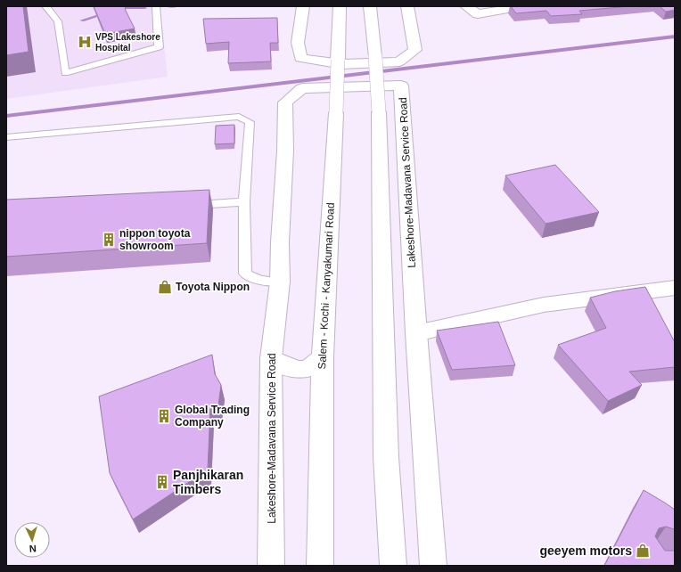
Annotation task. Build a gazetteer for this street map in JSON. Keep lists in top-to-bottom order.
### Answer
{
  "streets": {
    "main road": ["Lakeshore-Madavana Service Road", "Salem - Kochi - Kanyakumari Road"]
  },
  "places": {
    "hospital": ["VPS Lakeshore Hospital"],
    "building": ["nippon toyota showroom", "Global Trading Company", "Panjhikaran Timbers"],
    "shop": ["Toyota Nippon", "geeyem motors"]
  },
  "north": "bottom"
}
